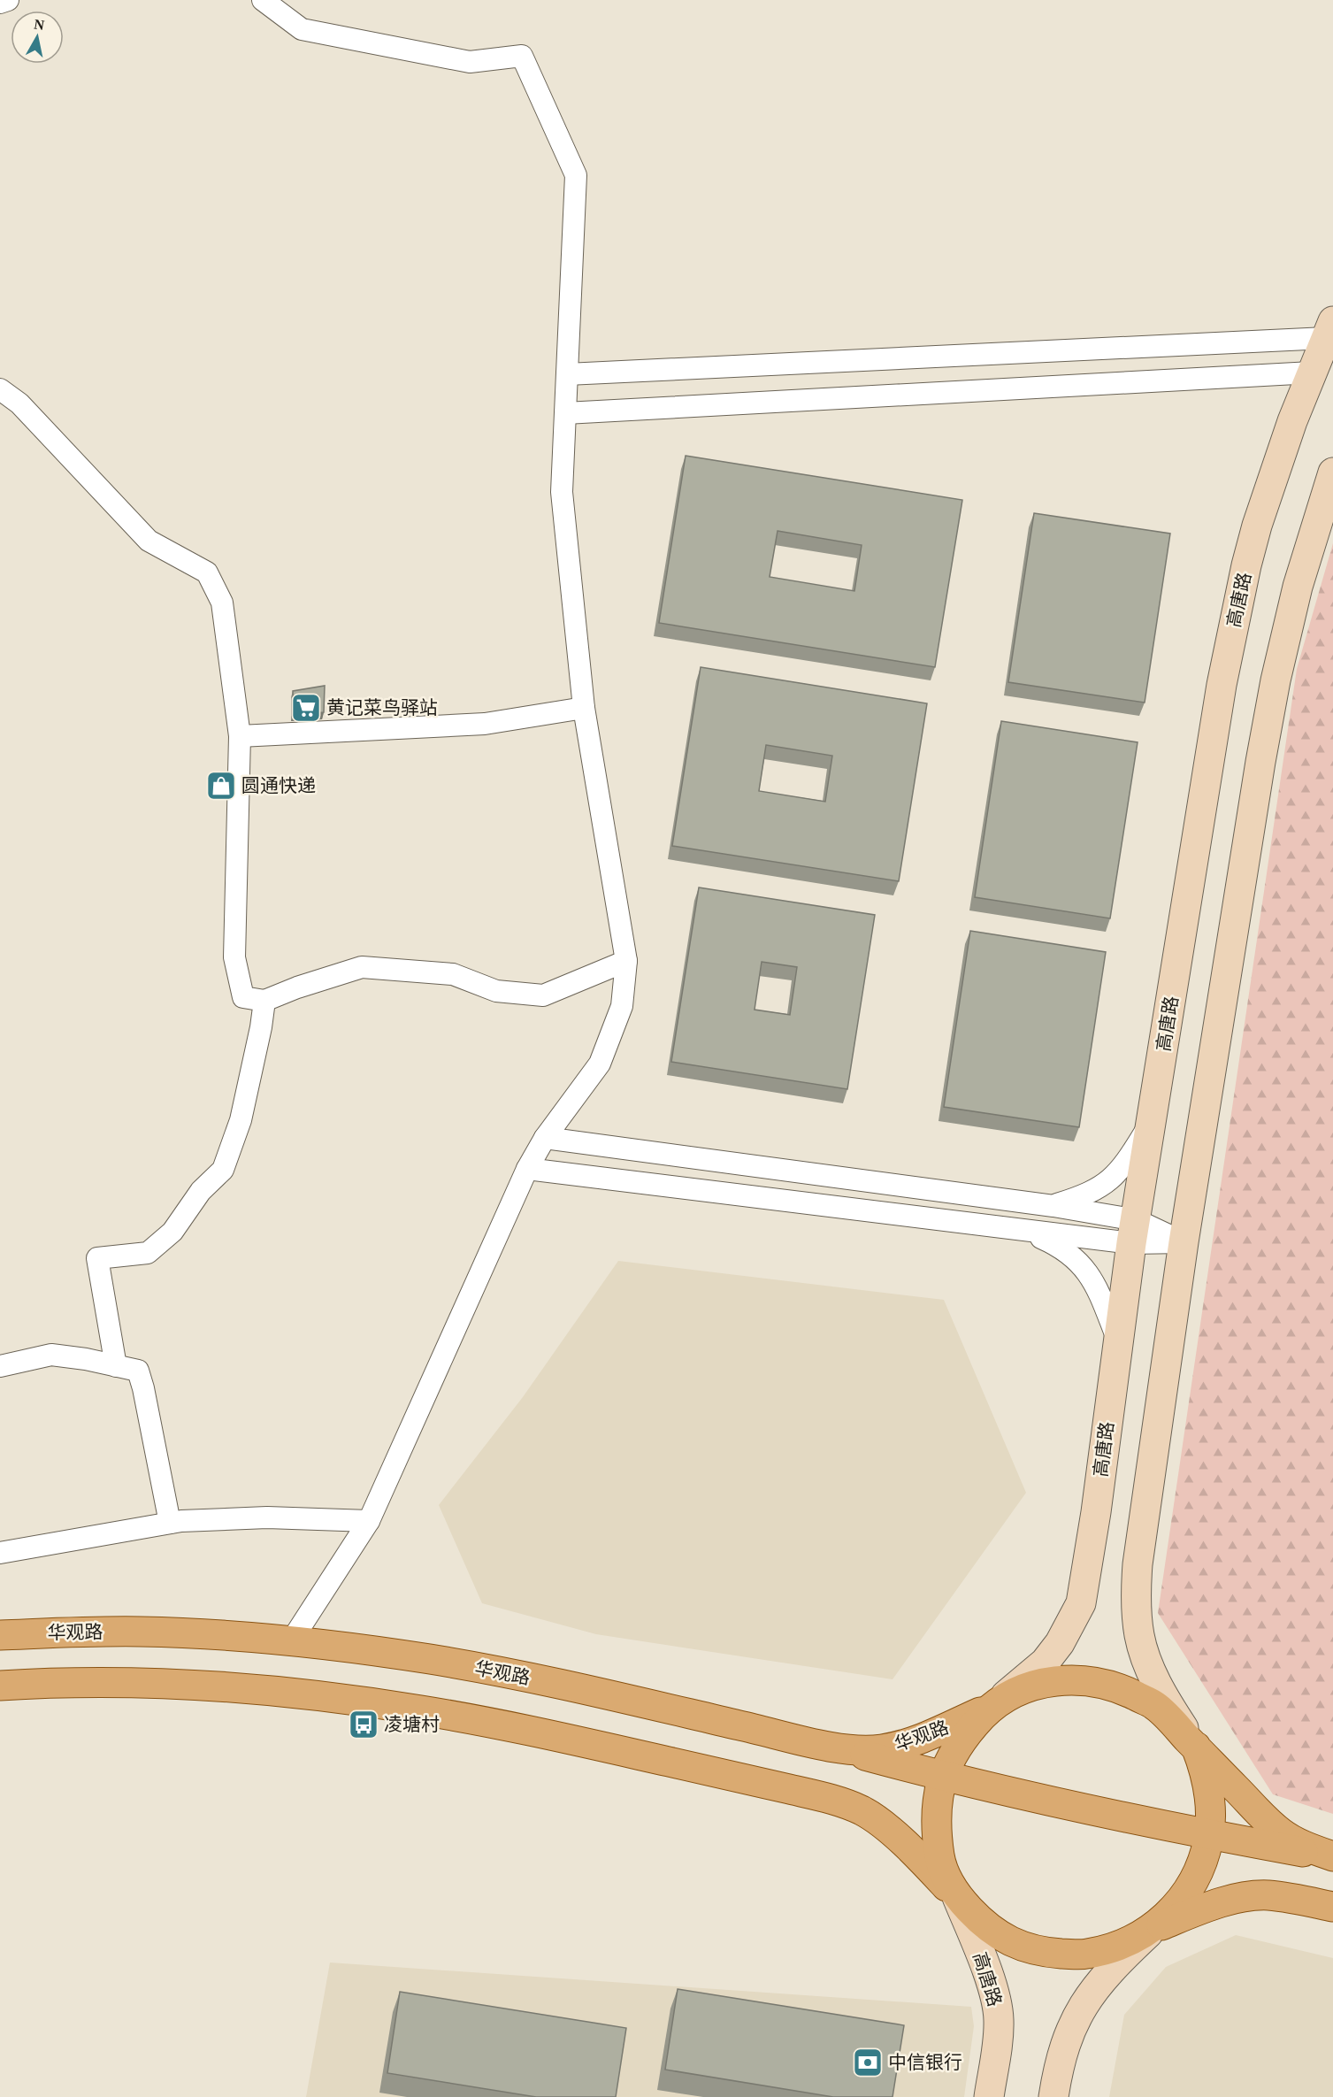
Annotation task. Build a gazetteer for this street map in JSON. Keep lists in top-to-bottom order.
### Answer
{
  "streets": {
    "main road": ["华观路"],
    "street": ["高唐路"]
  },
  "crossings": [
    ["高唐路", "华观路"]
  ],
  "places": {
    "supermarket": ["黄记菜鸟驿站"],
    "shop": ["圆通快递"],
    "bus stop": ["凌塘村"],
    "bank": ["中信银行"]
  },
  "north": "top"
}
